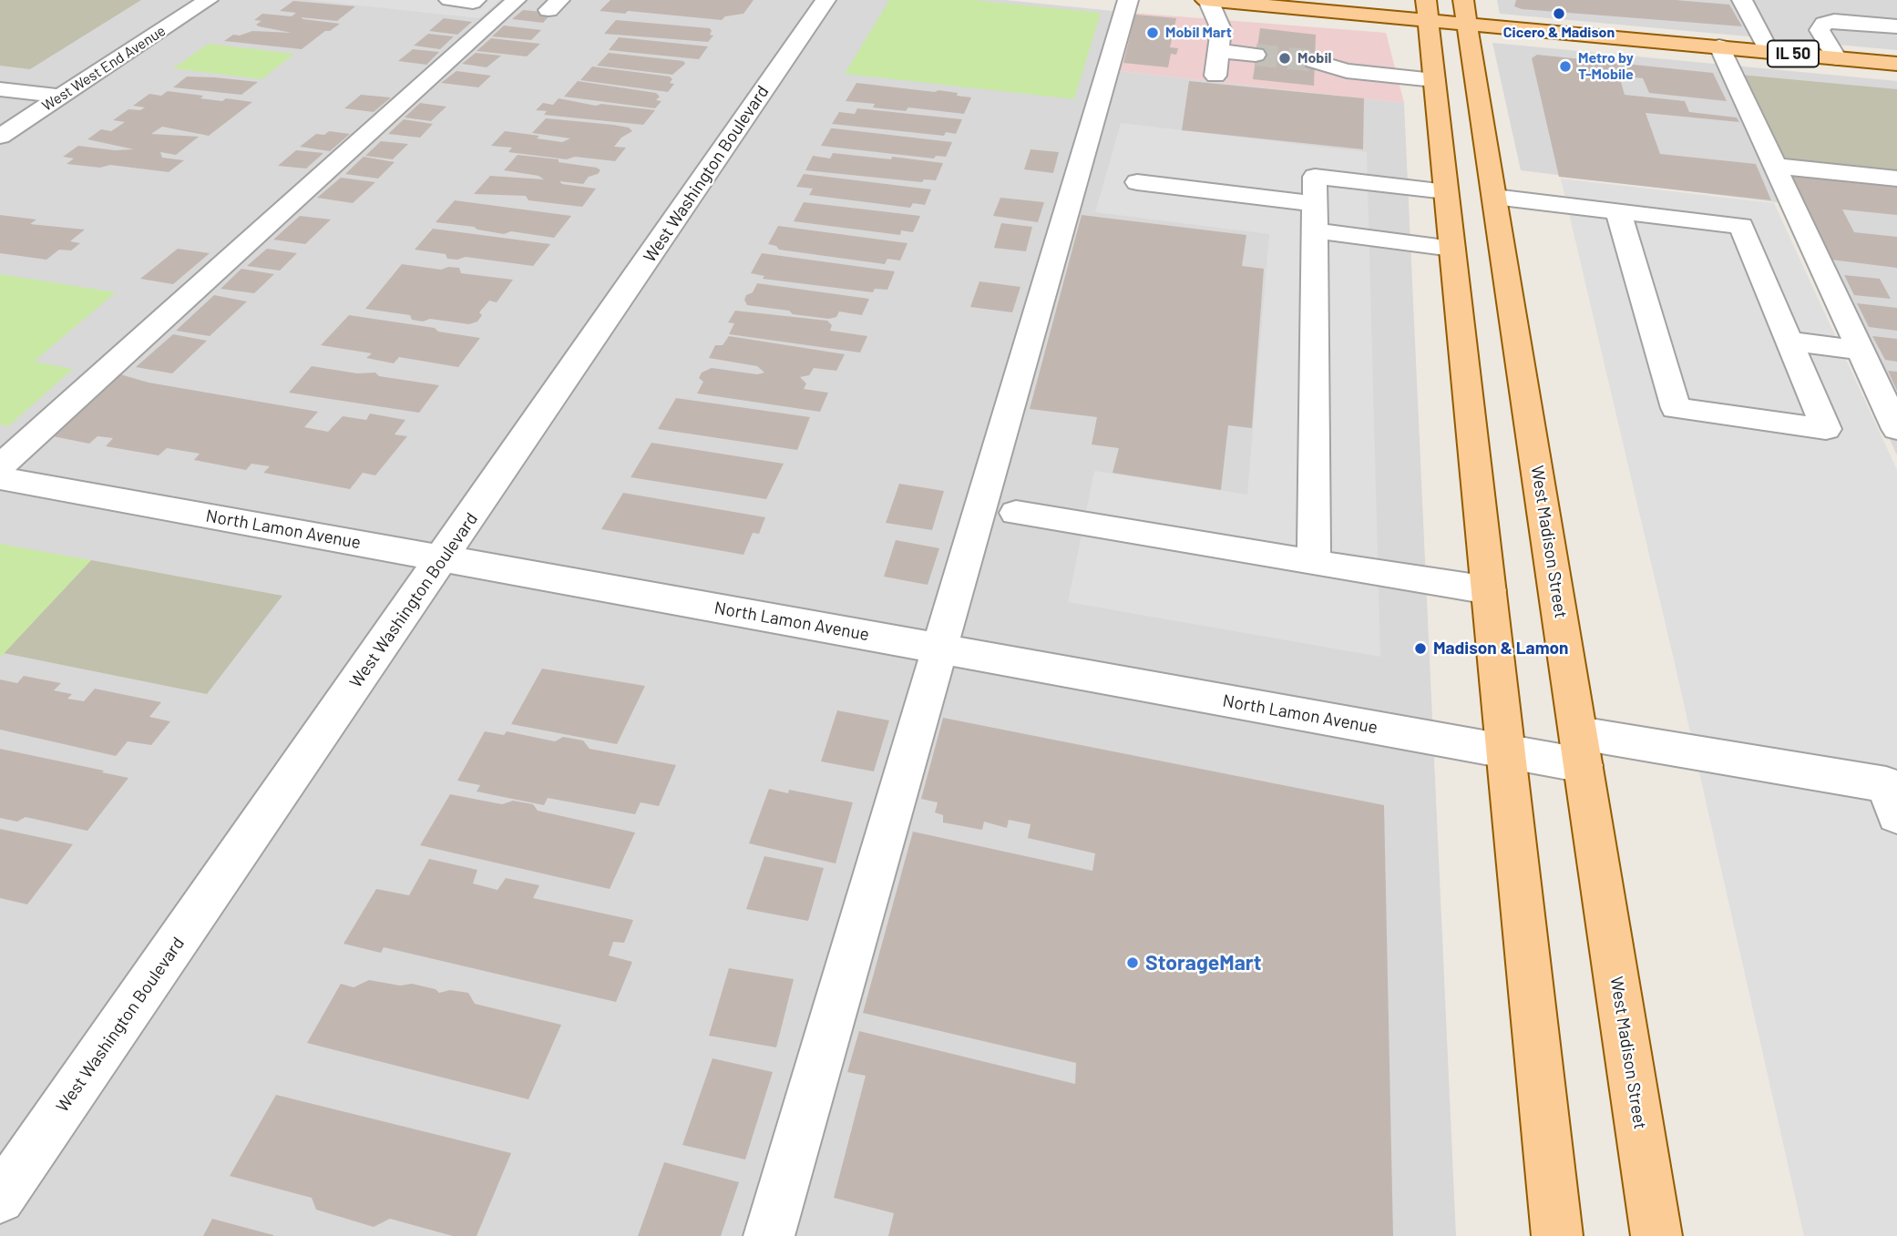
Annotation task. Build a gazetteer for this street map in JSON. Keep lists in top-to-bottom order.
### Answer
{
  "streets": {
    "main road": ["IL 50", "West Madison Street"],
    "street": ["West West End Avenue", "West Washington Boulevard", "North Lamon Avenue"]
  },
  "crossings": [
    ["IL 50", "West Madison Street"],
    ["West Washington Boulevard", "North Lamon Avenue"],
    ["North Lamon Avenue", "West Madison Street"]
  ],
  "places": [
    "Cicero & Madison",
    "Mobil Mart",
    "Mobil",
    "Metro by T-Mobile",
    "Madison & Lamon",
    "StorageMart"
  ]
}
